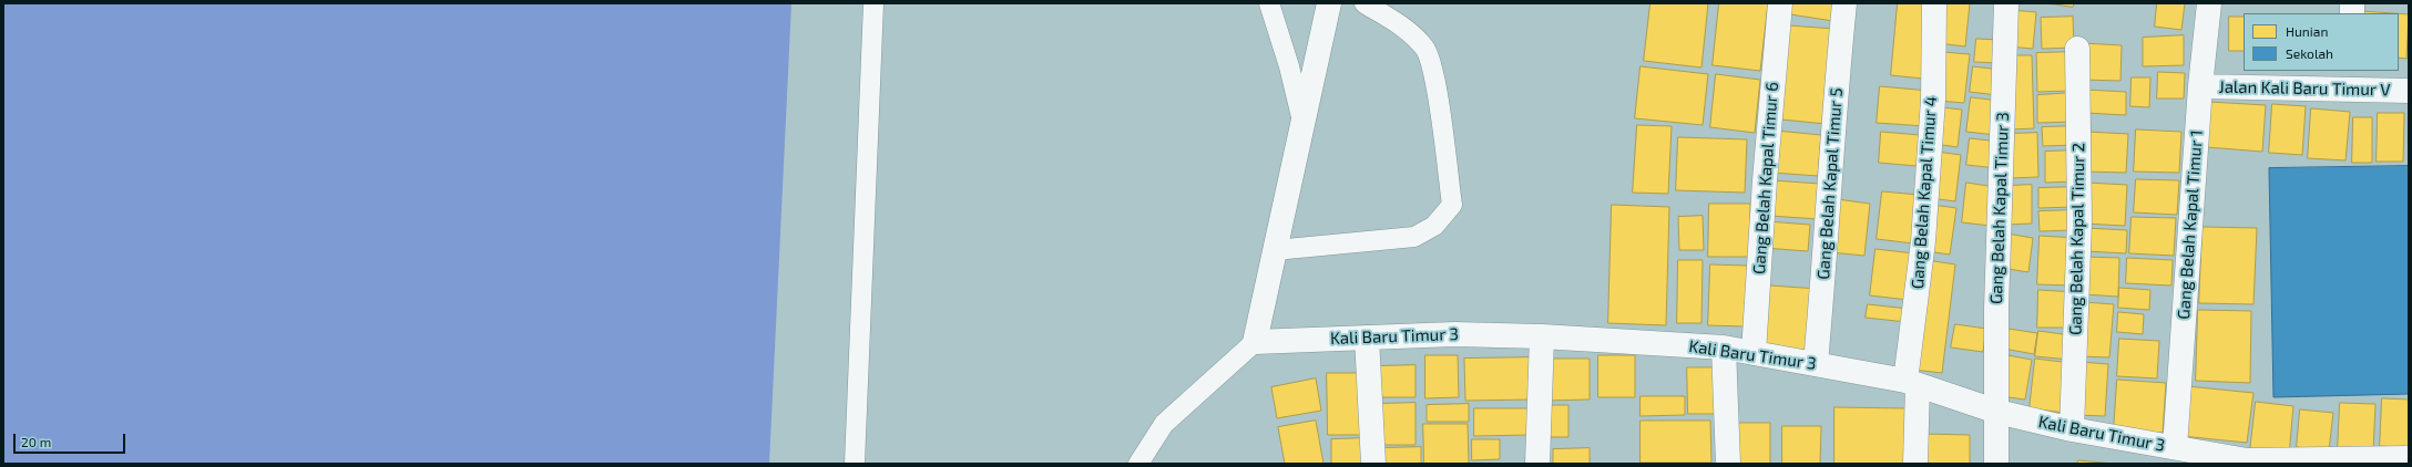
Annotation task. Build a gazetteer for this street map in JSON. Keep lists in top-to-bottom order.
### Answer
{
  "streets": {
    "street": [
      "Jalan Kali Baru Timur V",
      "Gang Belah Kapal Timur 6",
      "Gang Belah Kapal Timur 5",
      "Gang Belah Kapal Timur 4",
      "Gang Belah Kapal Timur 3",
      "Gang Belah Kapal Timur 1",
      "Gang Belah Kapal Timur 2",
      "Kali Baru Timur 3"
    ]
  },
  "crossings": [
    ["Jalan Kali Baru Timur V", "Gang Belah Kapal Timur 1"],
    ["Gang Belah Kapal Timur 6", "Kali Baru Timur 3"],
    ["Gang Belah Kapal Timur 5", "Kali Baru Timur 3"],
    ["Gang Belah Kapal Timur 4", "Kali Baru Timur 3"],
    ["Gang Belah Kapal Timur 3", "Kali Baru Timur 3"],
    ["Gang Belah Kapal Timur 1", "Kali Baru Timur 3"],
    ["Gang Belah Kapal Timur 2", "Kali Baru Timur 3"]
  ],
  "legend": ["Hunian", "Sekolah"],
  "scale_bar": "20 m"
}
